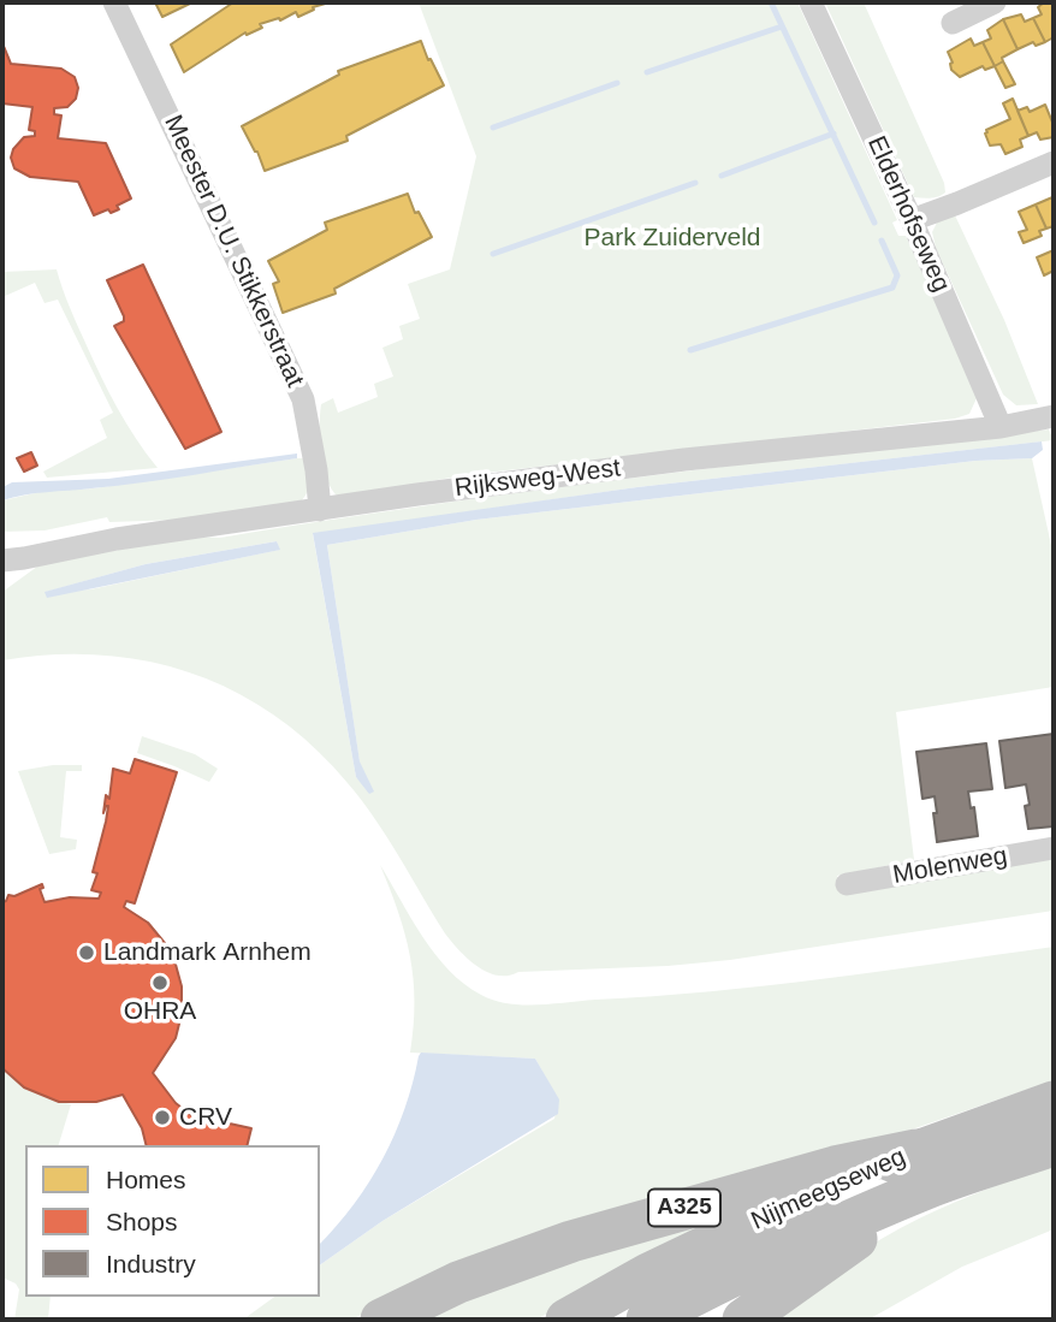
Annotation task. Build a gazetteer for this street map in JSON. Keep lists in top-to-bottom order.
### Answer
{
  "streets": {
    "highway": ["Nijmeegseweg", "A325"],
    "street": [
      "Elderhofseweg",
      "Meester D.U. Stikkerstraat",
      "Rijksweg-West",
      "Molenweg"
    ]
  },
  "crossings": [
    ["Elderhofseweg", "Rijksweg-West"],
    ["Meester D.U. Stikkerstraat", "Rijksweg-West"],
    ["Nijmeegseweg", "A325"]
  ],
  "parks": ["Park Zuiderveld"],
  "places": ["Landmark Arnhem", "OHRA", "CRV"],
  "legend": ["Homes", "Shops", "Industry"]
}
